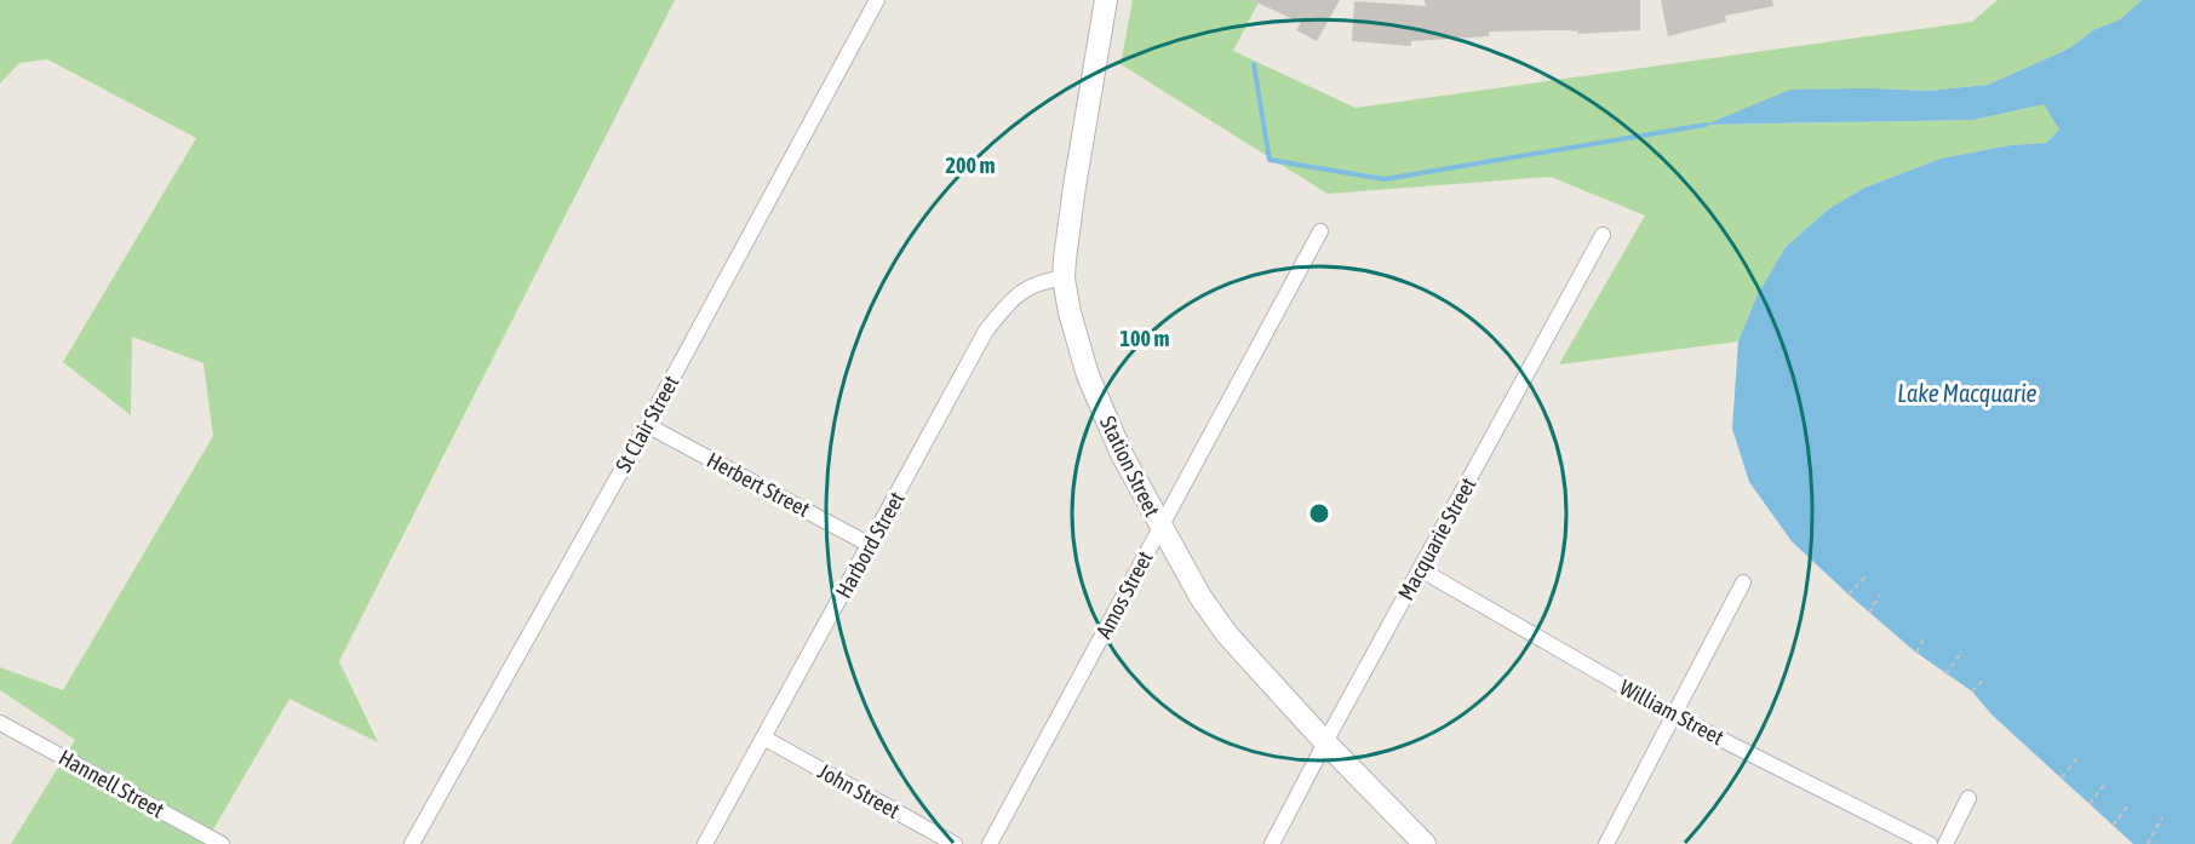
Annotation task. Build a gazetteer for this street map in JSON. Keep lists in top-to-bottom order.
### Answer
{
  "streets": {
    "street": [
      "St Clair Street",
      "Station Street",
      "Herbert Street",
      "Macquarie Street",
      "Harbord Street",
      "Amos Street",
      "William Street",
      "Hannell Street",
      "John Street"
    ]
  },
  "crossings": [
    ["St Clair Street", "Herbert Street"],
    ["Station Street", "Macquarie Street"],
    ["Station Street", "Harbord Street"],
    ["Station Street", "Amos Street"],
    ["Herbert Street", "Harbord Street"],
    ["Macquarie Street", "William Street"],
    ["Harbord Street", "John Street"]
  ],
  "water": ["Lake Macquarie"],
  "rings": ["200 m", "100 m"]
}
